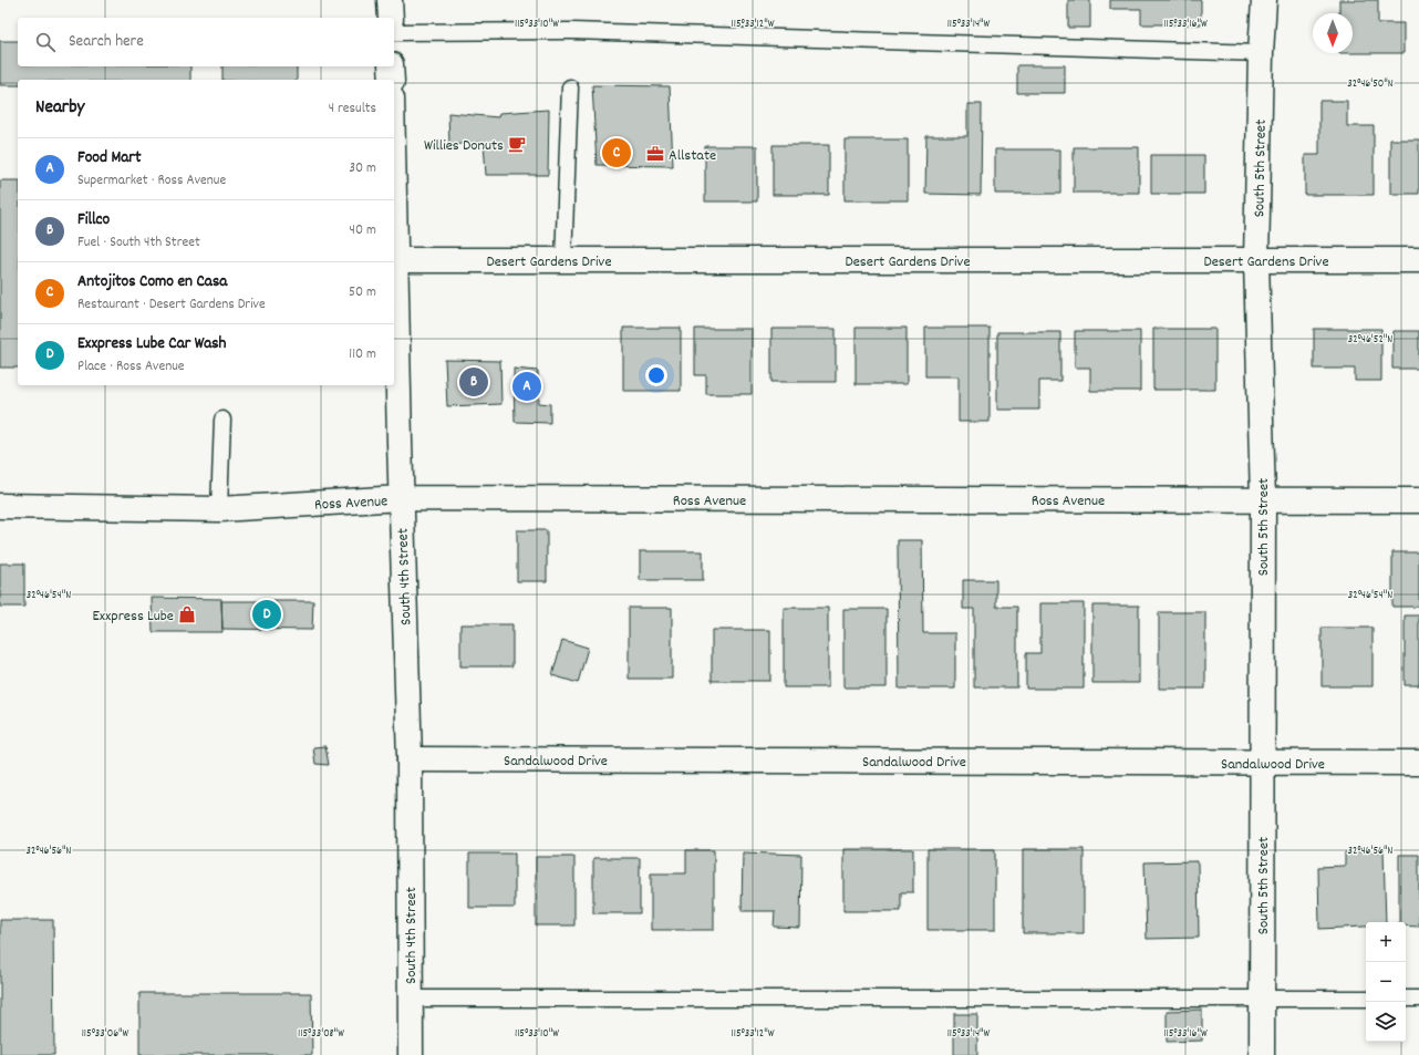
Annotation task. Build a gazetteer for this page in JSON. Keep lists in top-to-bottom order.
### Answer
{
  "streets": {
    "street": [
      "South 5th Street",
      "Desert Gardens Drive",
      "Ross Avenue",
      "South 4th Street",
      "Sandalwood Drive"
    ]
  },
  "crossings": [
    ["South 5th Street", "Desert Gardens Drive"],
    ["South 5th Street", "Ross Avenue"],
    ["South 5th Street", "Sandalwood Drive"],
    ["Desert Gardens Drive", "South 4th Street"],
    ["Ross Avenue", "South 4th Street"],
    ["South 4th Street", "Sandalwood Drive"]
  ],
  "places": {
    "cafe": ["Willies Donuts"],
    "office": ["Allstate"],
    "shop": ["Exxpress Lube"]
  },
  "north": "bottom",
  "page": {
    "search": "Search here",
    "heading": ["Nearby", "4 results"],
    "pins": [
      "C",
      "B",
      "A",
      "D"
    ],
    "list": [
      {
        "mark": "A",
        "name": "Food Mart",
        "note": "Supermarket · Ross Avenue",
        "value": "30 m"
      },
      {
        "mark": "B",
        "name": "Fillco",
        "note": "Fuel · South 4th Street",
        "value": "40 m"
      },
      {
        "mark": "C",
        "name": "Antojitos Como en Casa",
        "note": "Restaurant · Desert Gardens Drive",
        "value": "50 m"
      },
      {
        "mark": "D",
        "name": "Exxpress Lube Car Wash",
        "note": "Place · Ross Avenue",
        "value": "110 m"
      }
    ],
    "map_buttons": ["+", "−"]
  },
  "coordinates": [
    "115°33'10\"W",
    "115°33'12\"W",
    "115°33'14\"W",
    "115°33'16\"W",
    "32°46'50\"N",
    "32°46'52\"N",
    "32°46'54\"N",
    "32°46'56\"N",
    "115°33'06\"W",
    "115°33'08\"W"
  ]
}
